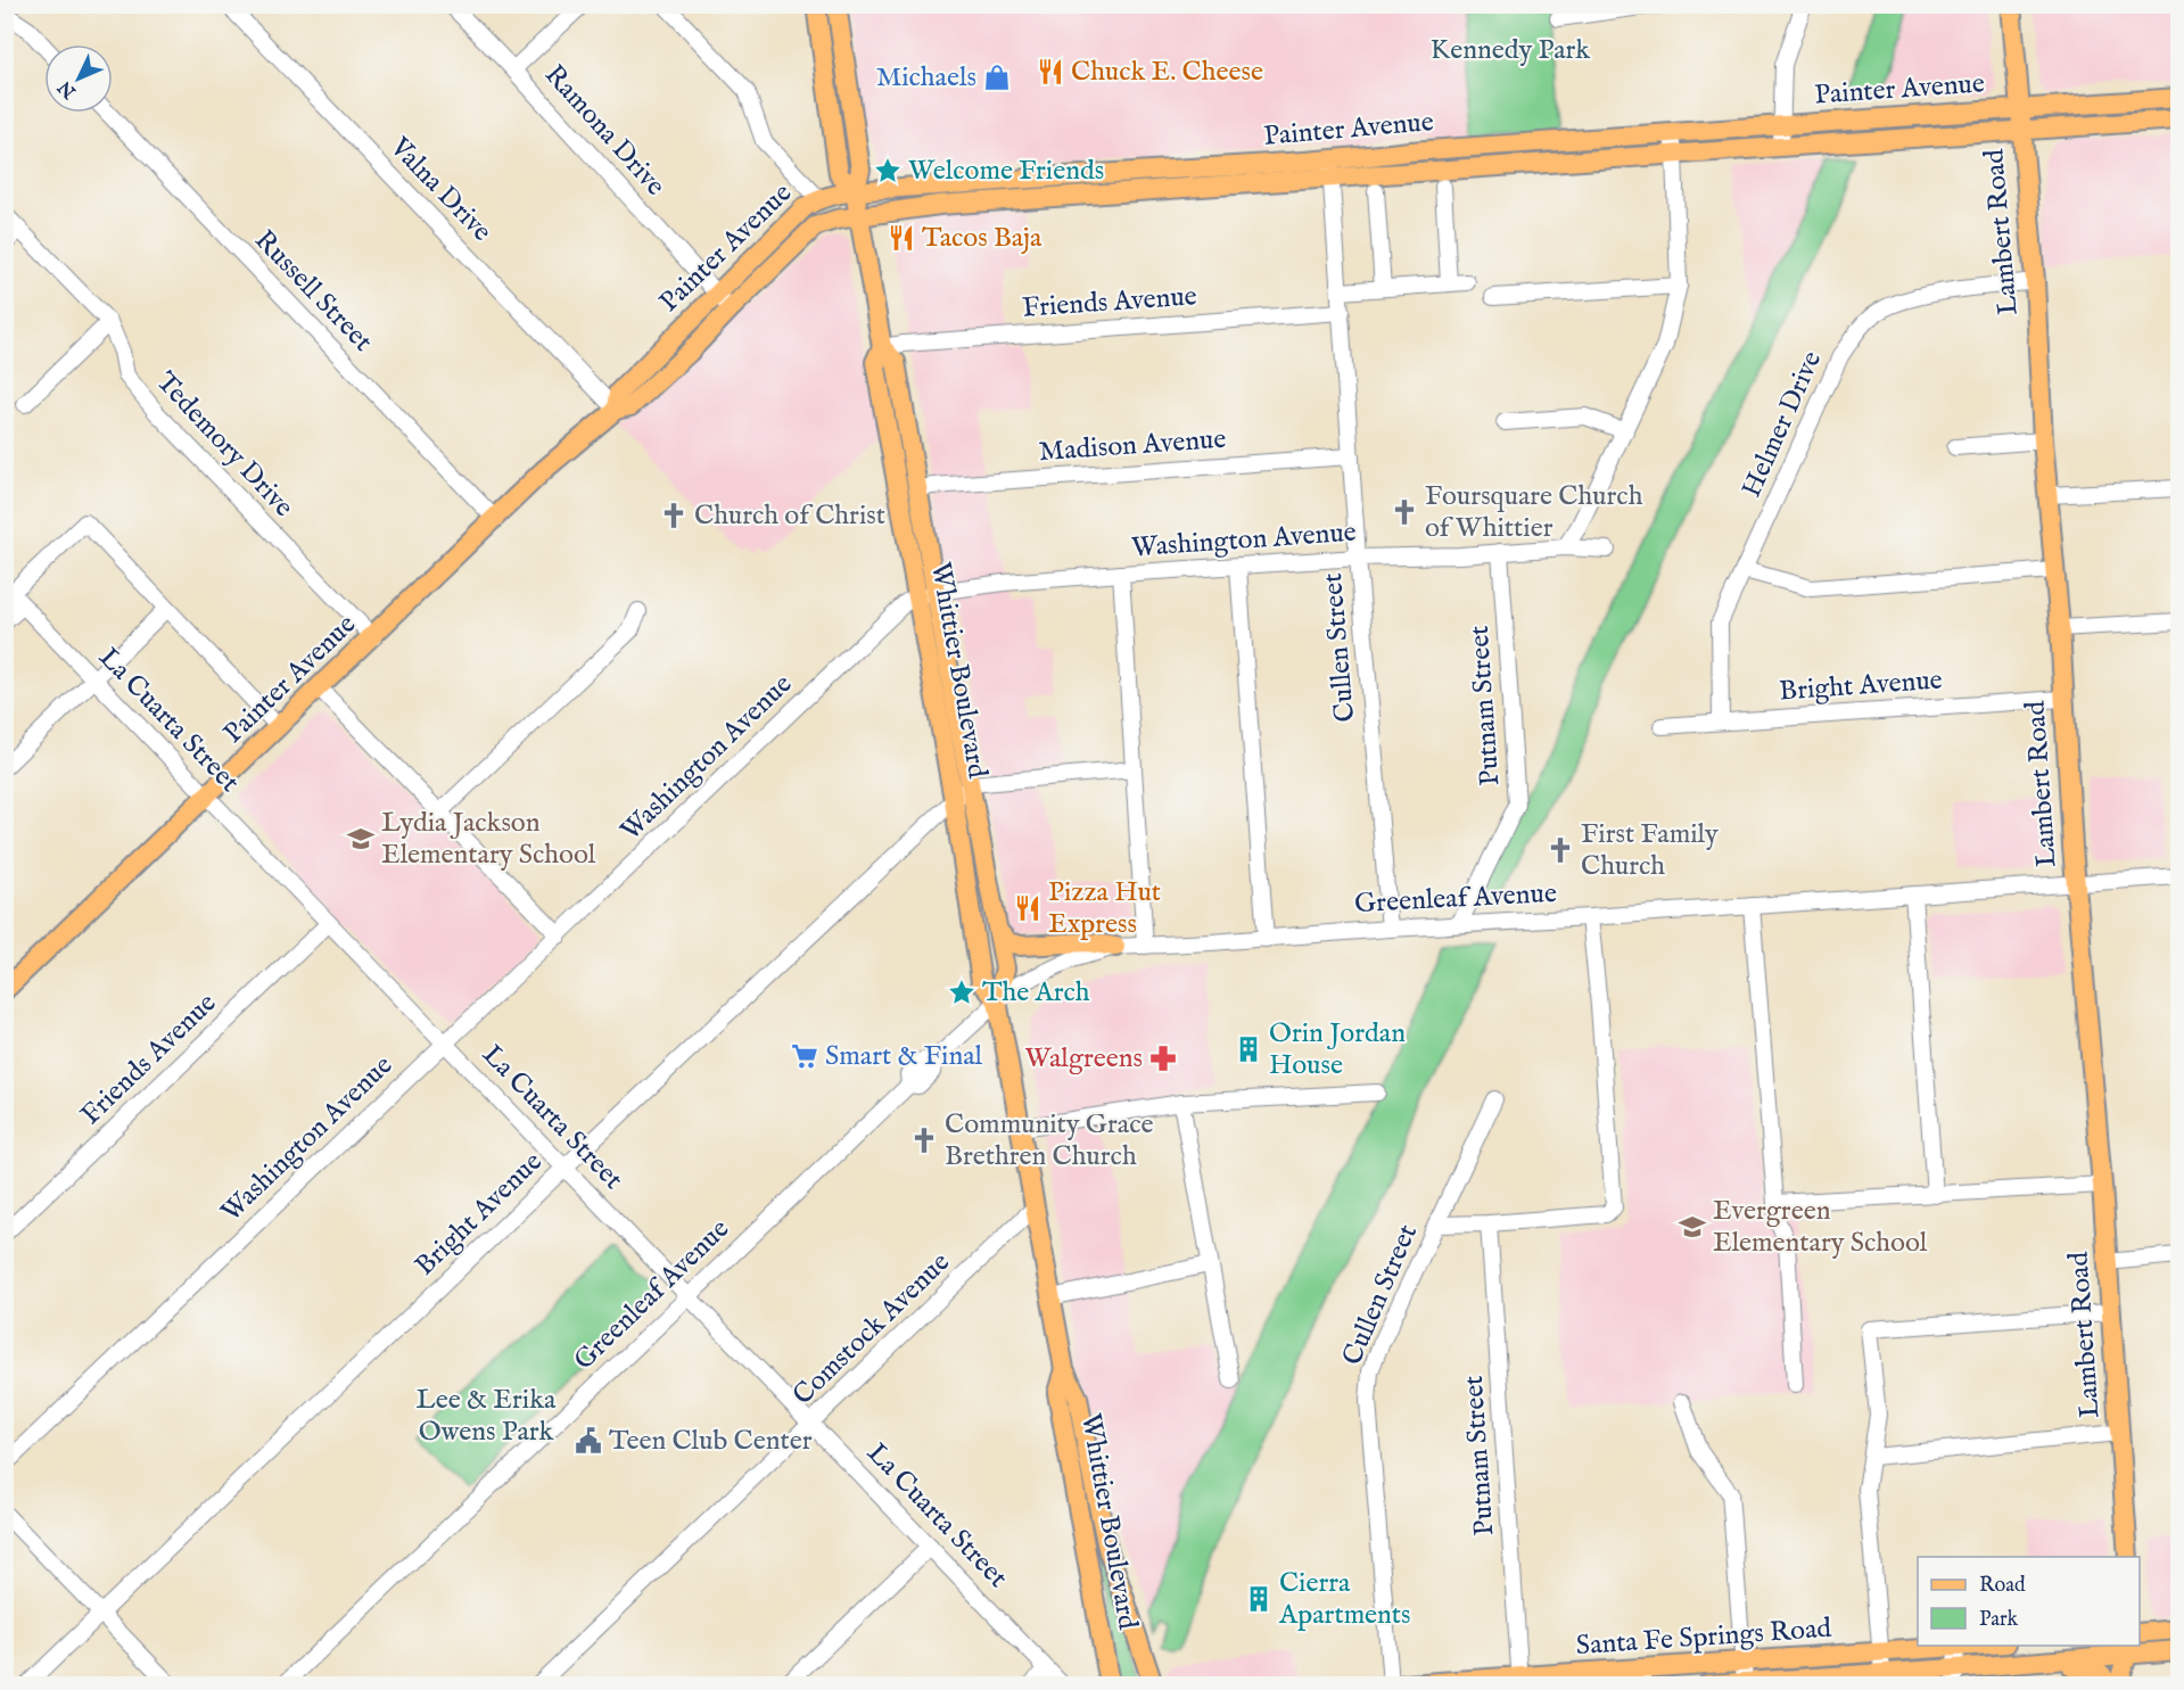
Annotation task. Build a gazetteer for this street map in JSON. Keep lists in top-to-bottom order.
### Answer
{
  "streets": {
    "main road": [
      "Painter Avenue",
      "Lambert Road",
      "Whittier Boulevard",
      "Santa Fe Springs Road"
    ],
    "street": [
      "Ramona Drive",
      "Valna Drive",
      "Russell Street",
      "Friends Avenue",
      "Helmer Drive",
      "Tedemory Drive",
      "Madison Avenue",
      "Washington Avenue",
      "Cullen Street",
      "Bright Avenue",
      "Putnam Street",
      "La Cuarta Street",
      "Greenleaf Avenue",
      "Comstock Avenue"
    ]
  },
  "crossings": [
    ["Painter Avenue", "Ramona Drive"],
    ["Painter Avenue", "Valna Drive"],
    ["Painter Avenue", "Lambert Road"],
    ["Painter Avenue", "Russell Street"],
    ["Painter Avenue", "Tedemory Drive"],
    ["Painter Avenue", "Cullen Street"],
    ["Painter Avenue", "Whittier Boulevard"],
    ["Painter Avenue", "La Cuarta Street"],
    ["Lambert Road", "Helmer Drive"],
    ["Lambert Road", "Bright Avenue"],
    ["Lambert Road", "Greenleaf Avenue"],
    ["Friends Avenue", "Cullen Street"],
    ["Friends Avenue", "Whittier Boulevard"],
    ["Friends Avenue", "La Cuarta Street"],
    ["Helmer Drive", "Bright Avenue"],
    ["Madison Avenue", "Cullen Street"],
    ["Madison Avenue", "Whittier Boulevard"],
    ["Washington Avenue", "Cullen Street"],
    ["Washington Avenue", "Whittier Boulevard"],
    ["Washington Avenue", "Putnam Street"],
    ["Washington Avenue", "La Cuarta Street"],
    ["Cullen Street", "Greenleaf Avenue"],
    ["Whittier Boulevard", "Bright Avenue"],
    ["Whittier Boulevard", "Greenleaf Avenue"],
    ["Whittier Boulevard", "Comstock Avenue"],
    ["Bright Avenue", "La Cuarta Street"],
    ["Putnam Street", "Greenleaf Avenue"],
    ["Putnam Street", "Santa Fe Springs Road"],
    ["La Cuarta Street", "Greenleaf Avenue"],
    ["La Cuarta Street", "Comstock Avenue"]
  ],
  "parks": ["Kennedy Park", "Lee & Erika Owens Park"],
  "places": {
    "restaurant": ["Chuck E. Cheese", "Tacos Baja", "Pizza Hut Express"],
    "shop": ["Michaels"],
    "place": ["Welcome Friends", "The Arch"],
    "church": [
      "Foursquare Church of Whittier",
      "Church of Christ",
      "First Family Church",
      "Community Grace Brethren Church"
    ],
    "school or university": ["Lydia Jackson Elementary School", "Evergreen Elementary School"],
    "building": ["Orin Jordan House", "Cierra Apartments"],
    "supermarket": ["Smart & Final"],
    "pharmacy": ["Walgreens"],
    "public building": ["Teen Club Center"]
  },
  "legend": ["Road", "Park"],
  "north": "bottom left"
}
